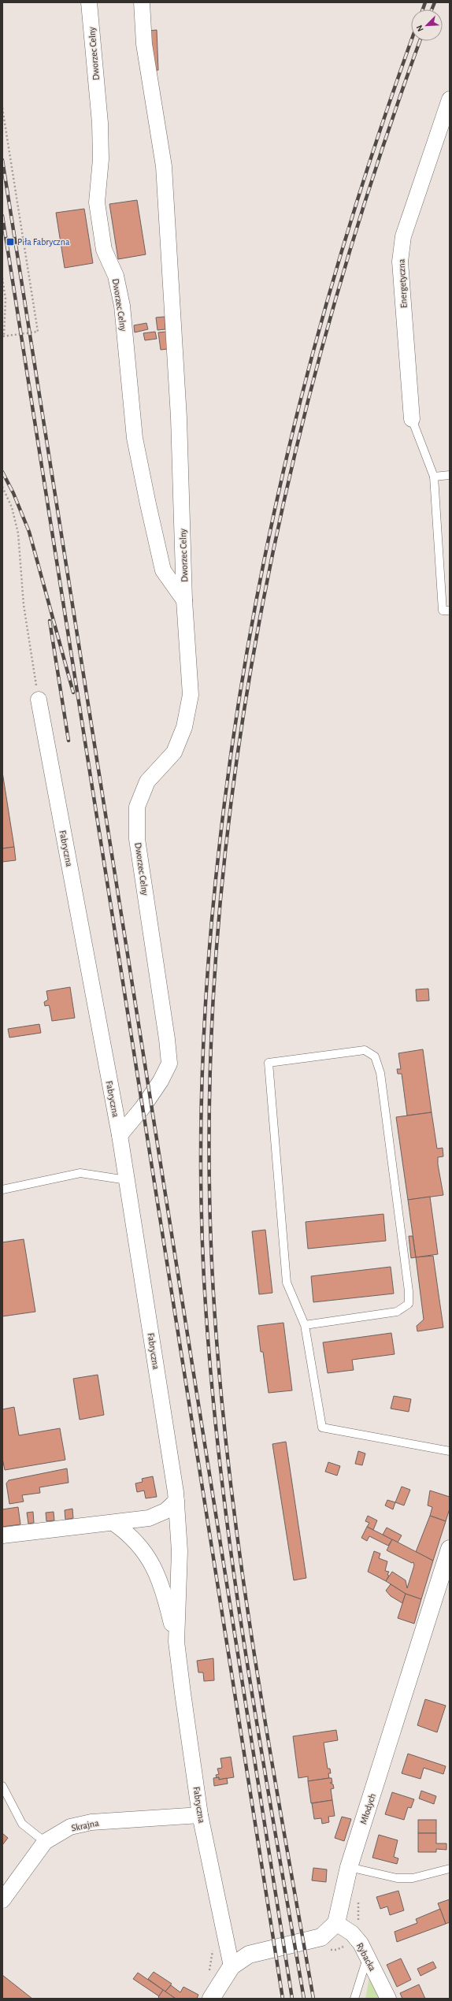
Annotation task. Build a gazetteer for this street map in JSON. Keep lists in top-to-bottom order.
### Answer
{
  "streets": {
    "street": [
      "Dworzec Celny",
      "Energetyczna",
      "Fabryczna",
      "Młodych",
      "Skrajna",
      "Rybacka"
    ]
  },
  "crossings": [
    ["Dworzec Celny", "Fabryczna"],
    ["Fabryczna", "Skrajna"],
    ["Młodych", "Rybacka"]
  ],
  "places": {
    "transit": ["Piła Fabryczna"]
  },
  "north": "bottom left"
}
